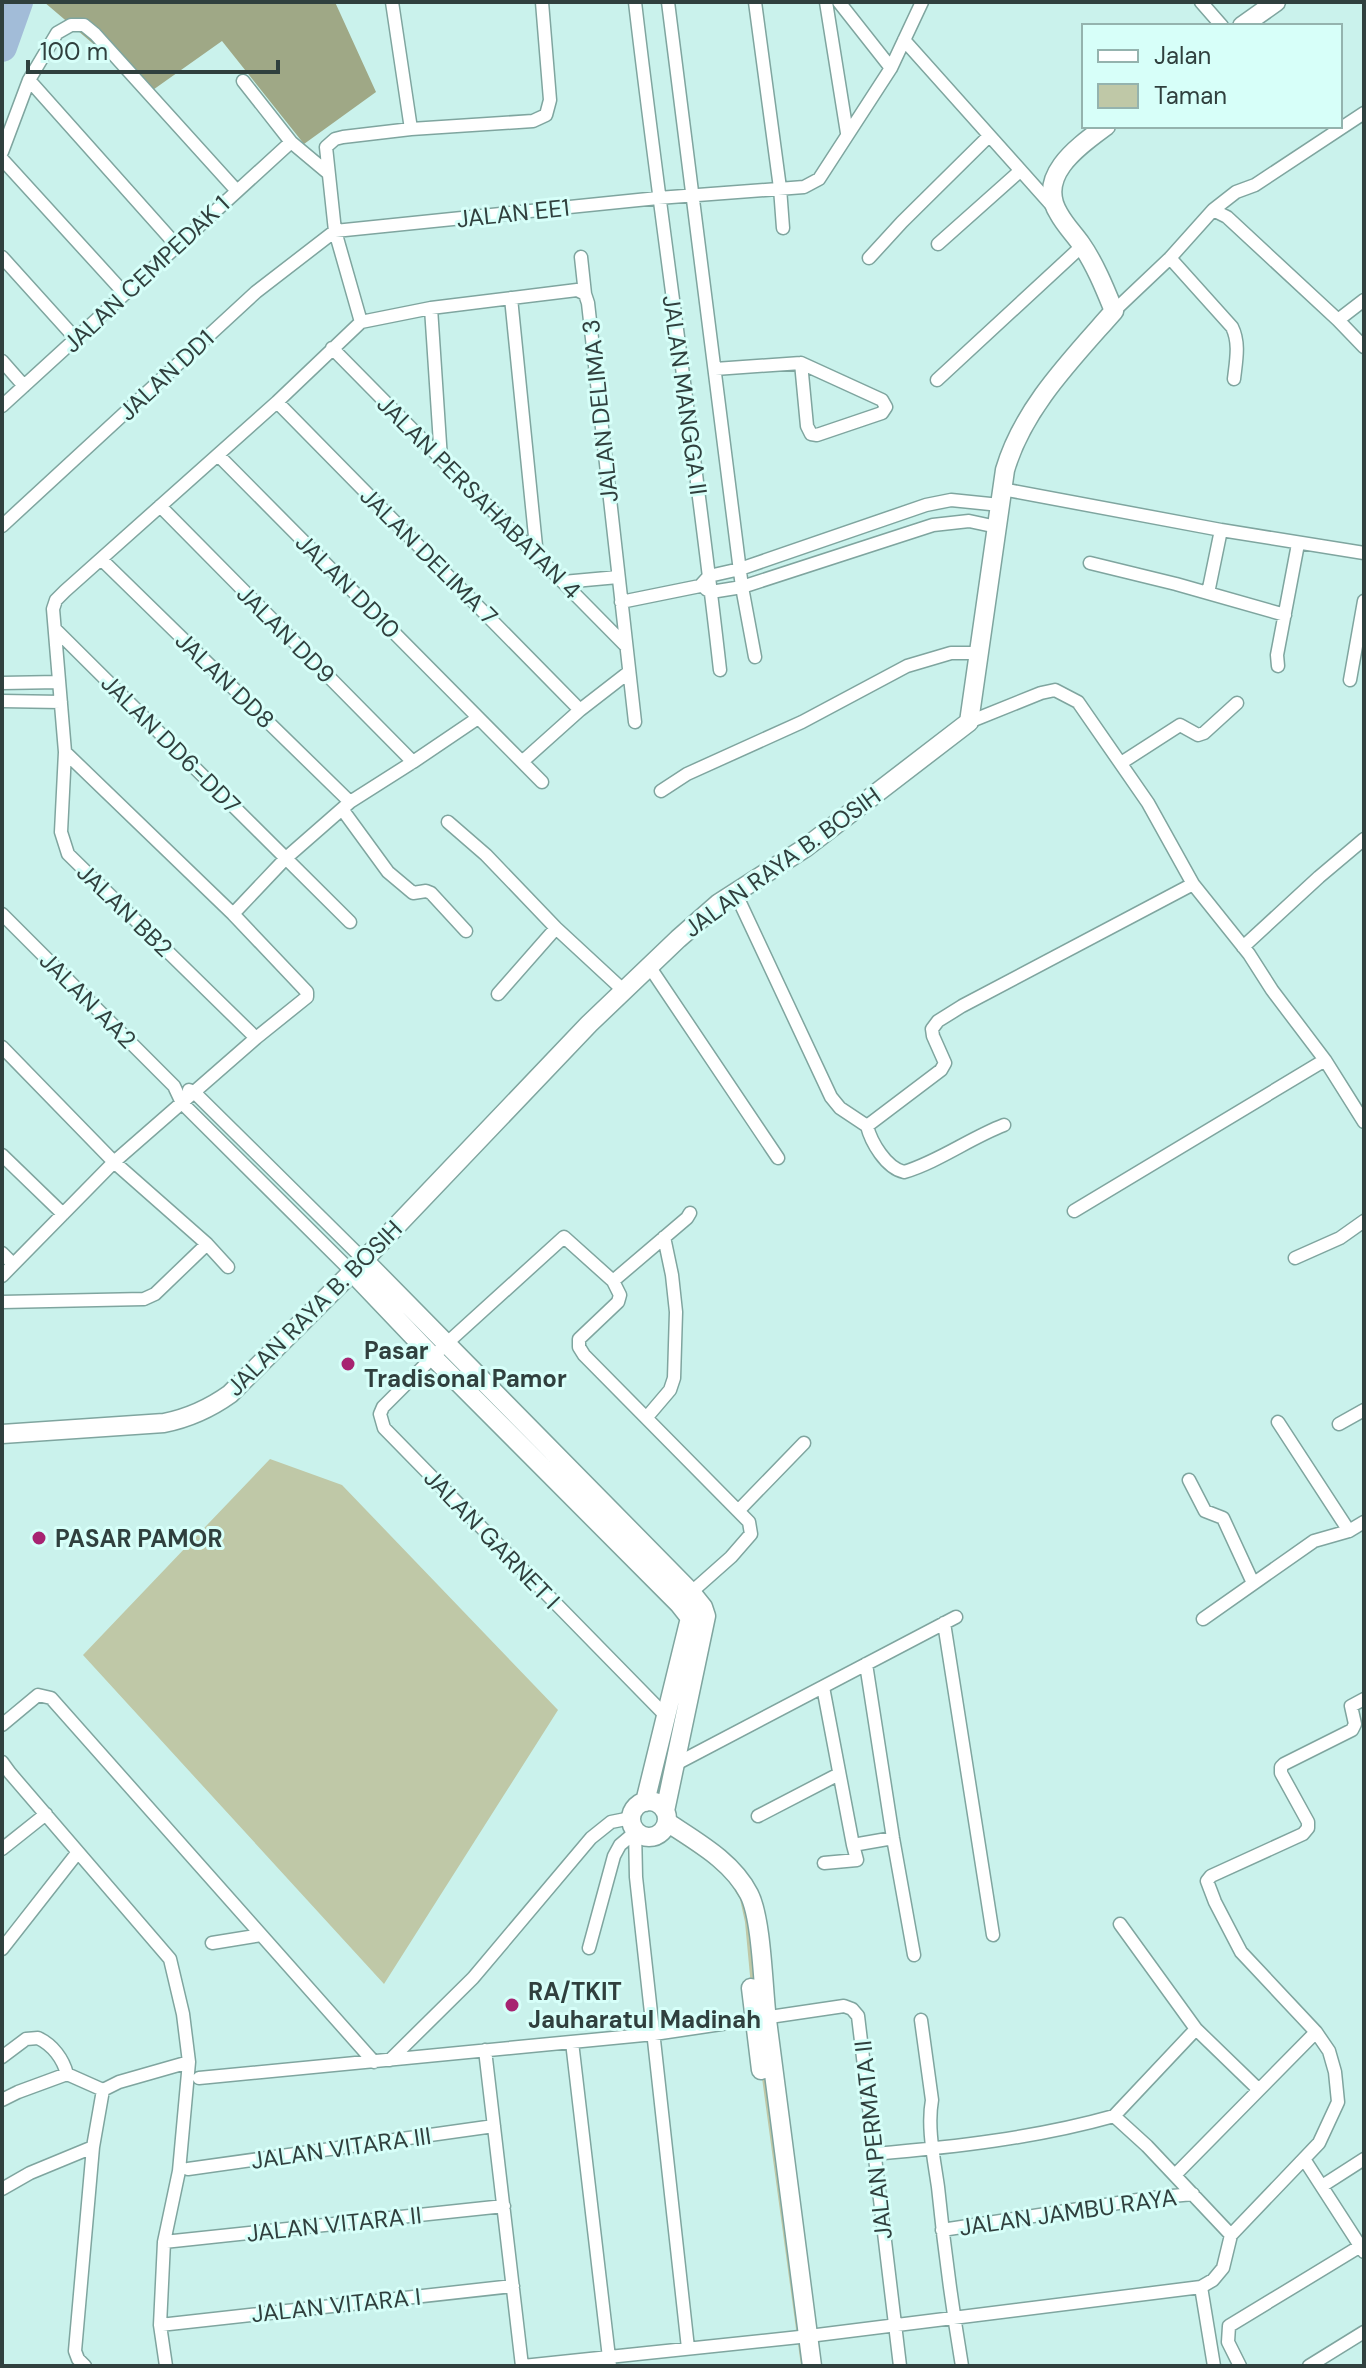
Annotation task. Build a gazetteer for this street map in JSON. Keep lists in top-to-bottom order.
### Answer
{
  "streets": {
    "main road": ["JALAN RAYA B. BOSIH"],
    "street": [
      "JALAN EE1",
      "JALAN CEMPEDAK 1",
      "JALAN DD1",
      "JALAN MANGGA II",
      "JALAN DELIMA 3",
      "JALAN PERSAHABATAN 4",
      "JALAN DELIMA 7",
      "JALAN DD10",
      "JALAN DD9",
      "JALAN DD8",
      "JALAN DD6-DD7",
      "JALAN BB2",
      "JALAN AA2",
      "JALAN GARNET I",
      "JALAN PERMATA II",
      "JALAN VITARA III",
      "JALAN JAMBU RAYA",
      "JALAN VITARA II",
      "JALAN VITARA I"
    ]
  },
  "crossings": [
    ["JALAN EE1", "JALAN DD1"],
    ["JALAN EE1", "JALAN MANGGA II"],
    ["JALAN DELIMA 3", "JALAN PERSAHABATAN 4"],
    ["JALAN DELIMA 3", "JALAN BB2"],
    ["JALAN PERSAHABATAN 4", "JALAN BB2"],
    ["JALAN DELIMA 7", "JALAN BB2"],
    ["JALAN DD10", "JALAN BB2"],
    ["JALAN DD9", "JALAN BB2"],
    ["JALAN DD8", "JALAN BB2"],
    ["JALAN DD6-DD7", "JALAN BB2"],
    ["JALAN RAYA B. BOSIH", "JALAN AA2"]
  ],
  "places": ["Pasar Tradisonal Pamor", "PASAR PAMOR", "RA/TKIT Jauharatul Madinah"],
  "legend": ["Jalan", "Taman"],
  "scale_bar": "100 m"
}
